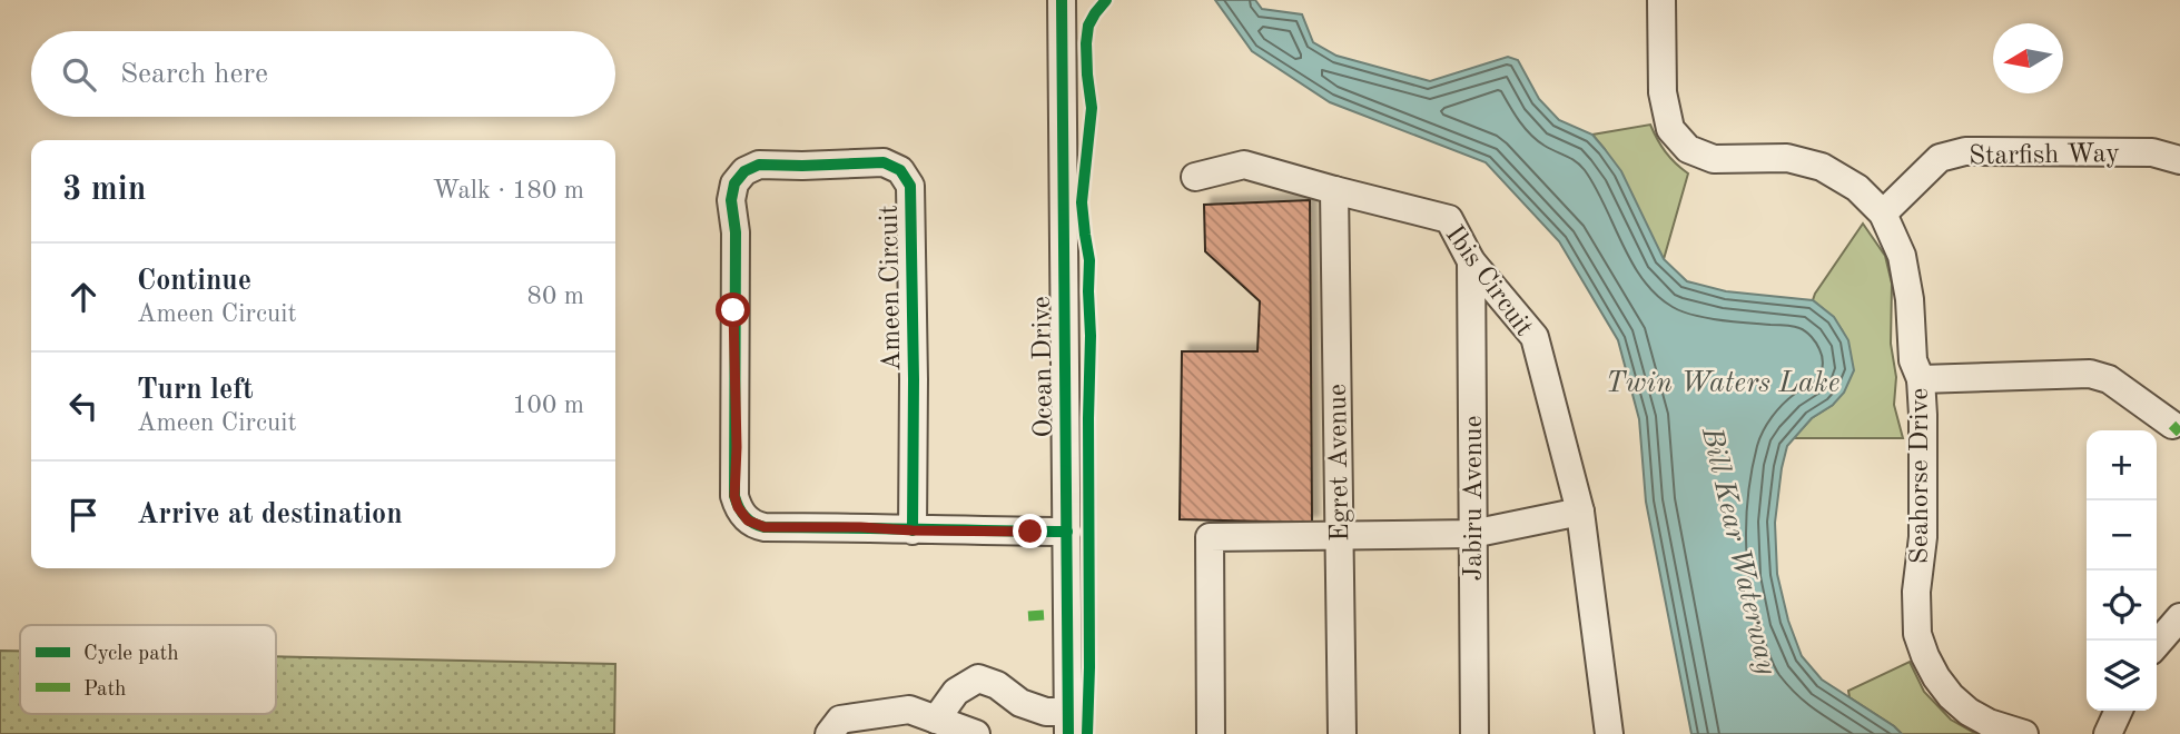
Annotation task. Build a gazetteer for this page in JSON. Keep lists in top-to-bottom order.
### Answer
{
  "streets": {
    "street": [
      "Starfish Way",
      "Ibis Circuit",
      "Ameen Circuit",
      "Ocean Drive",
      "Egret Avenue",
      "Seahorse Drive",
      "Jabiru Avenue"
    ]
  },
  "crossings": [
    ["Starfish Way", "Seahorse Drive"],
    ["Ibis Circuit", "Egret Avenue"],
    ["Ibis Circuit", "Jabiru Avenue"],
    ["Ameen Circuit", "Ocean Drive"]
  ],
  "water": ["Twin Waters Lake", "Bill Kear Waterway"],
  "legend": ["Cycle path", "Path"],
  "north": "left",
  "page": {
    "search": "Search here",
    "heading": ["3 min", "Walk · 180 m"],
    "list": [
      ["Continue", "Ameen Circuit", "80 m"],
      ["Turn left", "Ameen Circuit", "100 m"],
      "Arrive at destination"
    ],
    "map_buttons": ["+", "−"]
  }
}
